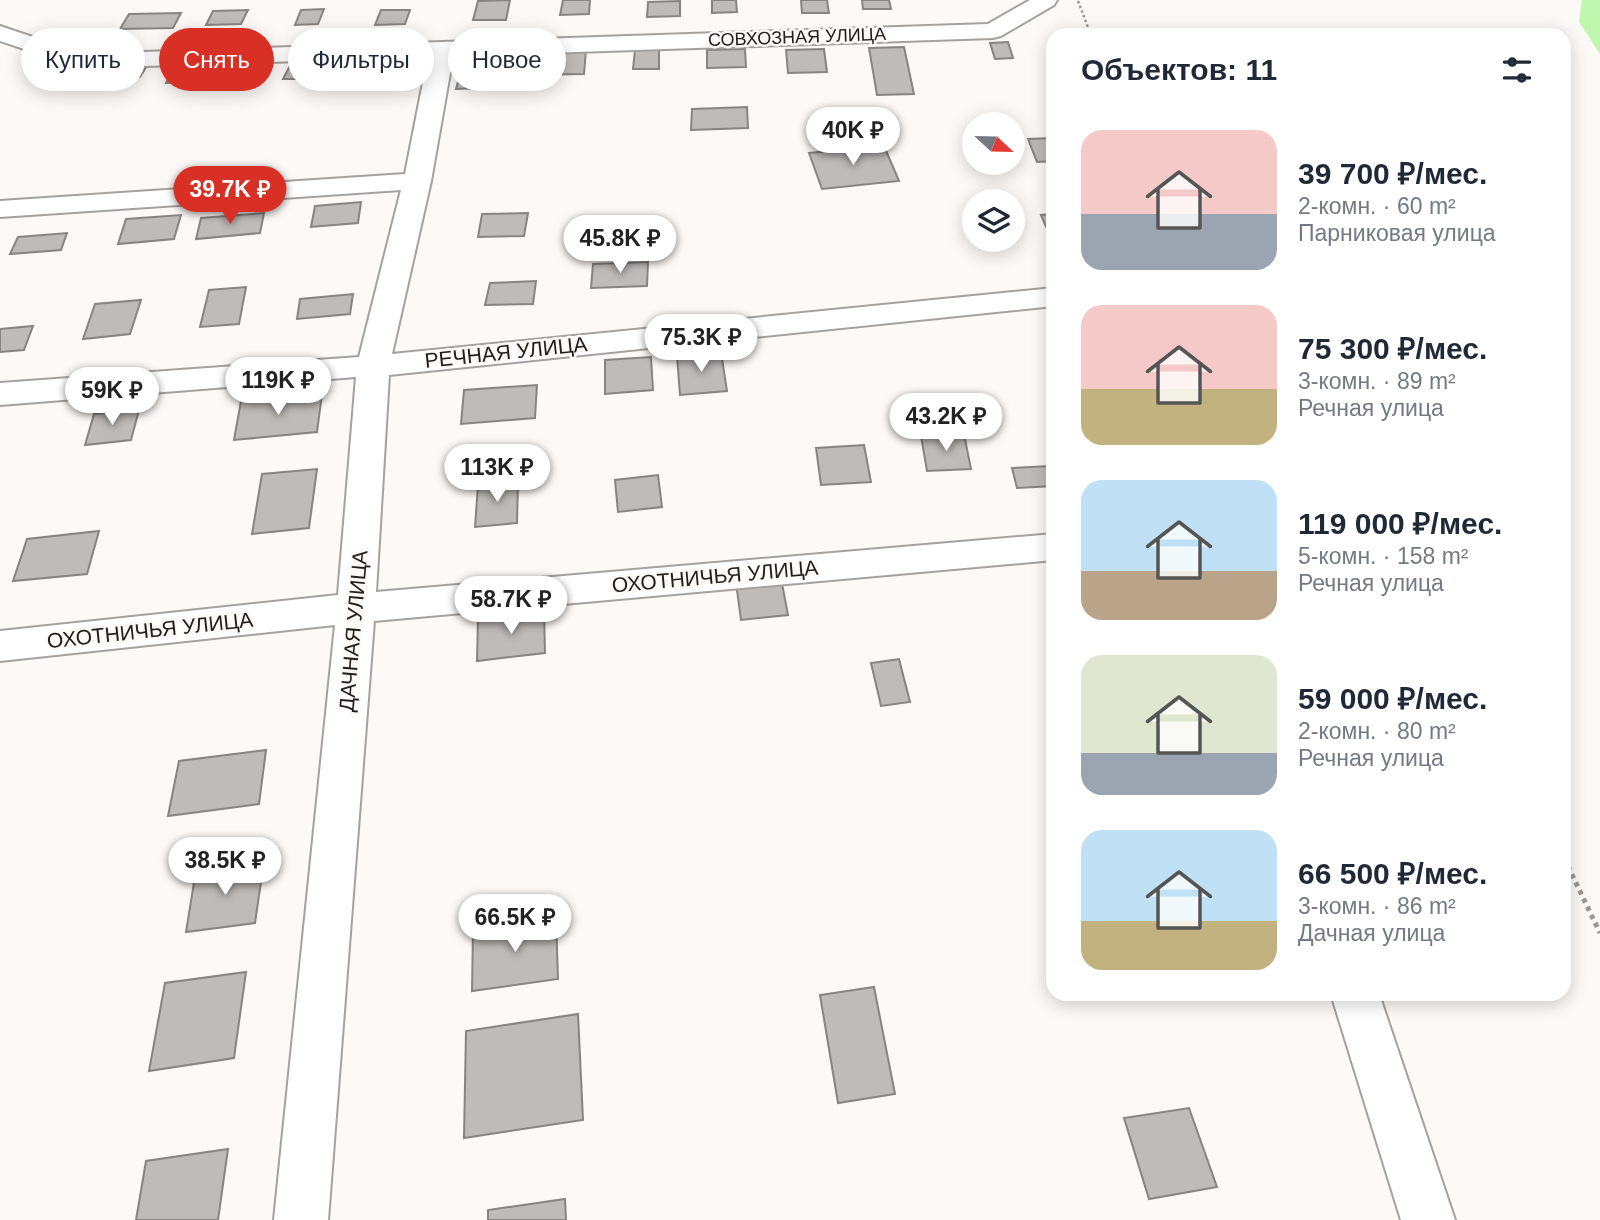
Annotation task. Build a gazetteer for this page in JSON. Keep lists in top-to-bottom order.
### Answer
{
  "streets": {
    "street": [
      "СОВХОЗНАЯ УЛИЦА",
      "РЕЧНАЯ УЛИЦА",
      "ОХОТНИЧЬЯ УЛИЦА",
      "ДАЧНАЯ УЛИЦА"
    ]
  },
  "crossings": [
    ["СОВХОЗНАЯ УЛИЦА", "ДАЧНАЯ УЛИЦА"],
    ["РЕЧНАЯ УЛИЦА", "ДАЧНАЯ УЛИЦА"],
    ["ОХОТНИЧЬЯ УЛИЦА", "ДАЧНАЯ УЛИЦА"]
  ],
  "north": "right",
  "page": {
    "chip": [
      "Купить",
      "Снять",
      "Фильтры",
      "Новое"
    ],
    "heading": "Объектов: 11",
    "price": [
      "40K ₽",
      "39.7K ₽",
      "45.8K ₽",
      "75.3K ₽",
      "119K ₽",
      "59K ₽",
      "43.2K ₽",
      "113K ₽",
      "58.7K ₽",
      "38.5K ₽",
      "66.5K ₽"
    ],
    "list": [
      {
        "name": "39 700 ₽/мес.",
        "note": "2-комн. · 60 m² · Парниковая улица"
      },
      {
        "name": "75 300 ₽/мес.",
        "note": "3-комн. · 89 m² · Речная улица"
      },
      {
        "name": "119 000 ₽/мес.",
        "note": "5-комн. · 158 m² · Речная улица"
      },
      {
        "name": "59 000 ₽/мес.",
        "note": "2-комн. · 80 m² · Речная улица"
      },
      {
        "name": "66 500 ₽/мес.",
        "note": "3-комн. · 86 m² · Дачная улица"
      }
    ]
  }
}
